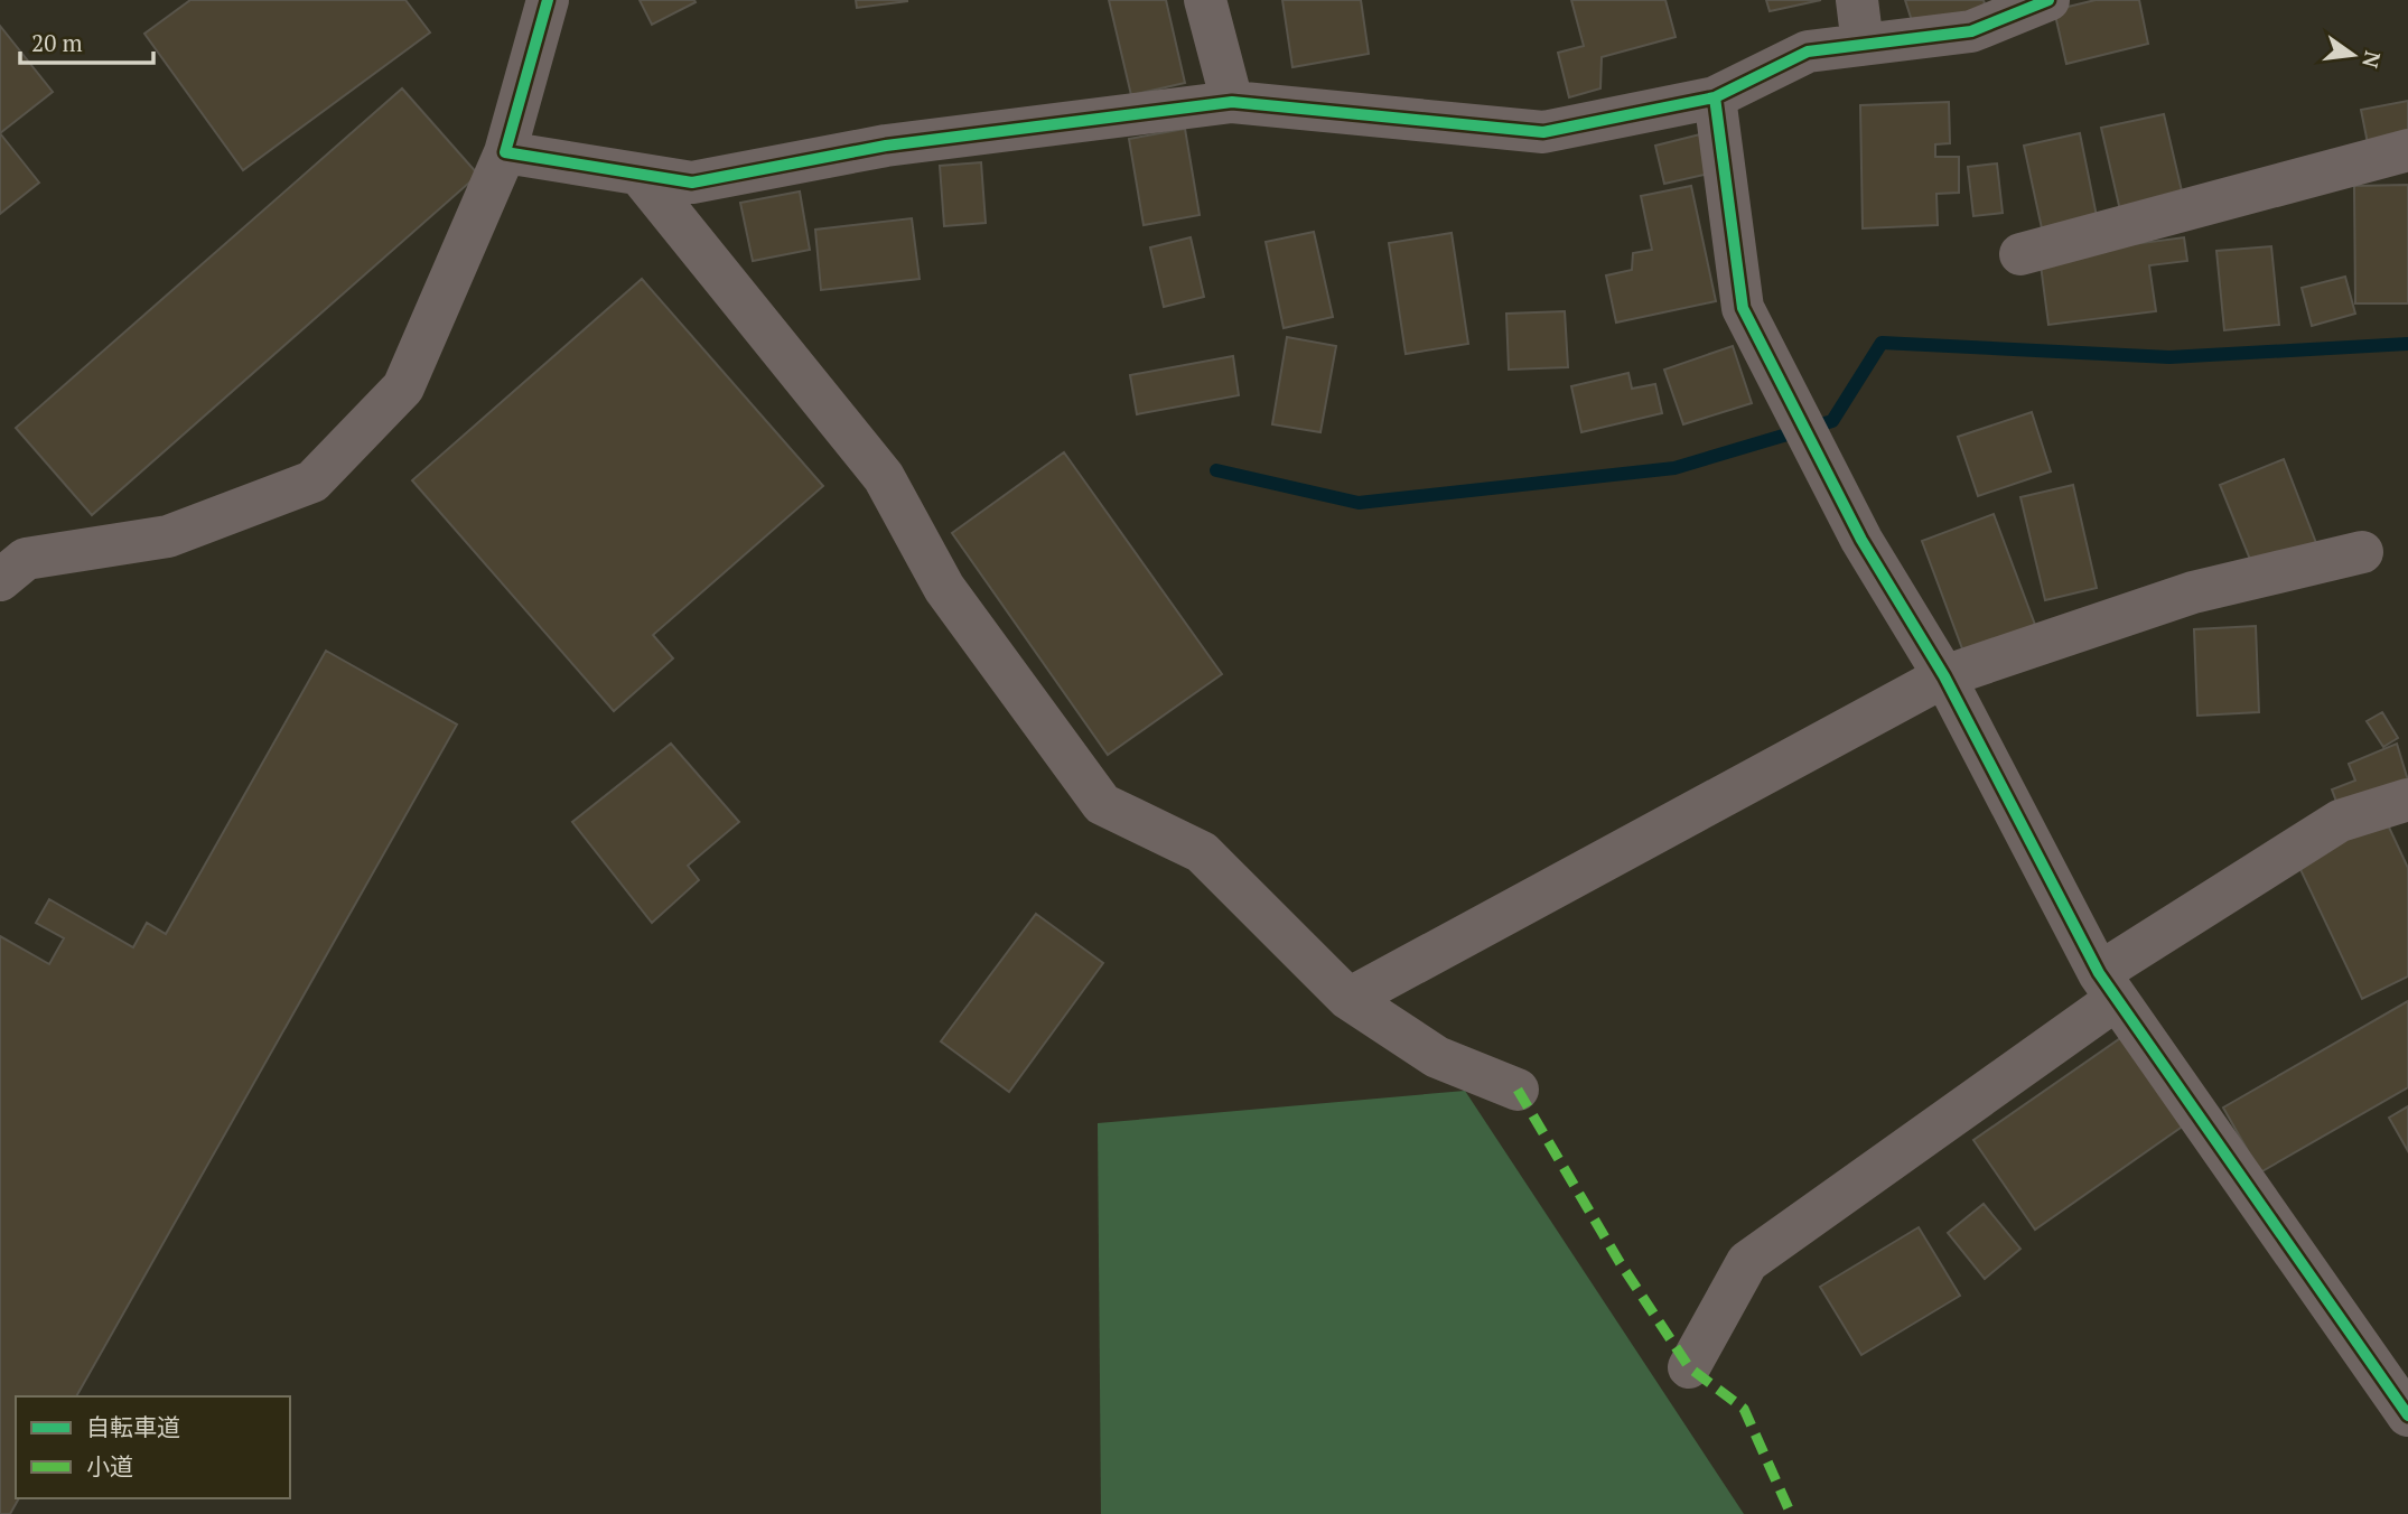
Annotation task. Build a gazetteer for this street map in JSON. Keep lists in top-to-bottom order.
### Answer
{
  "legend": ["自転車道", "小道"],
  "scale_bar": "20 m",
  "north": "right"
}
